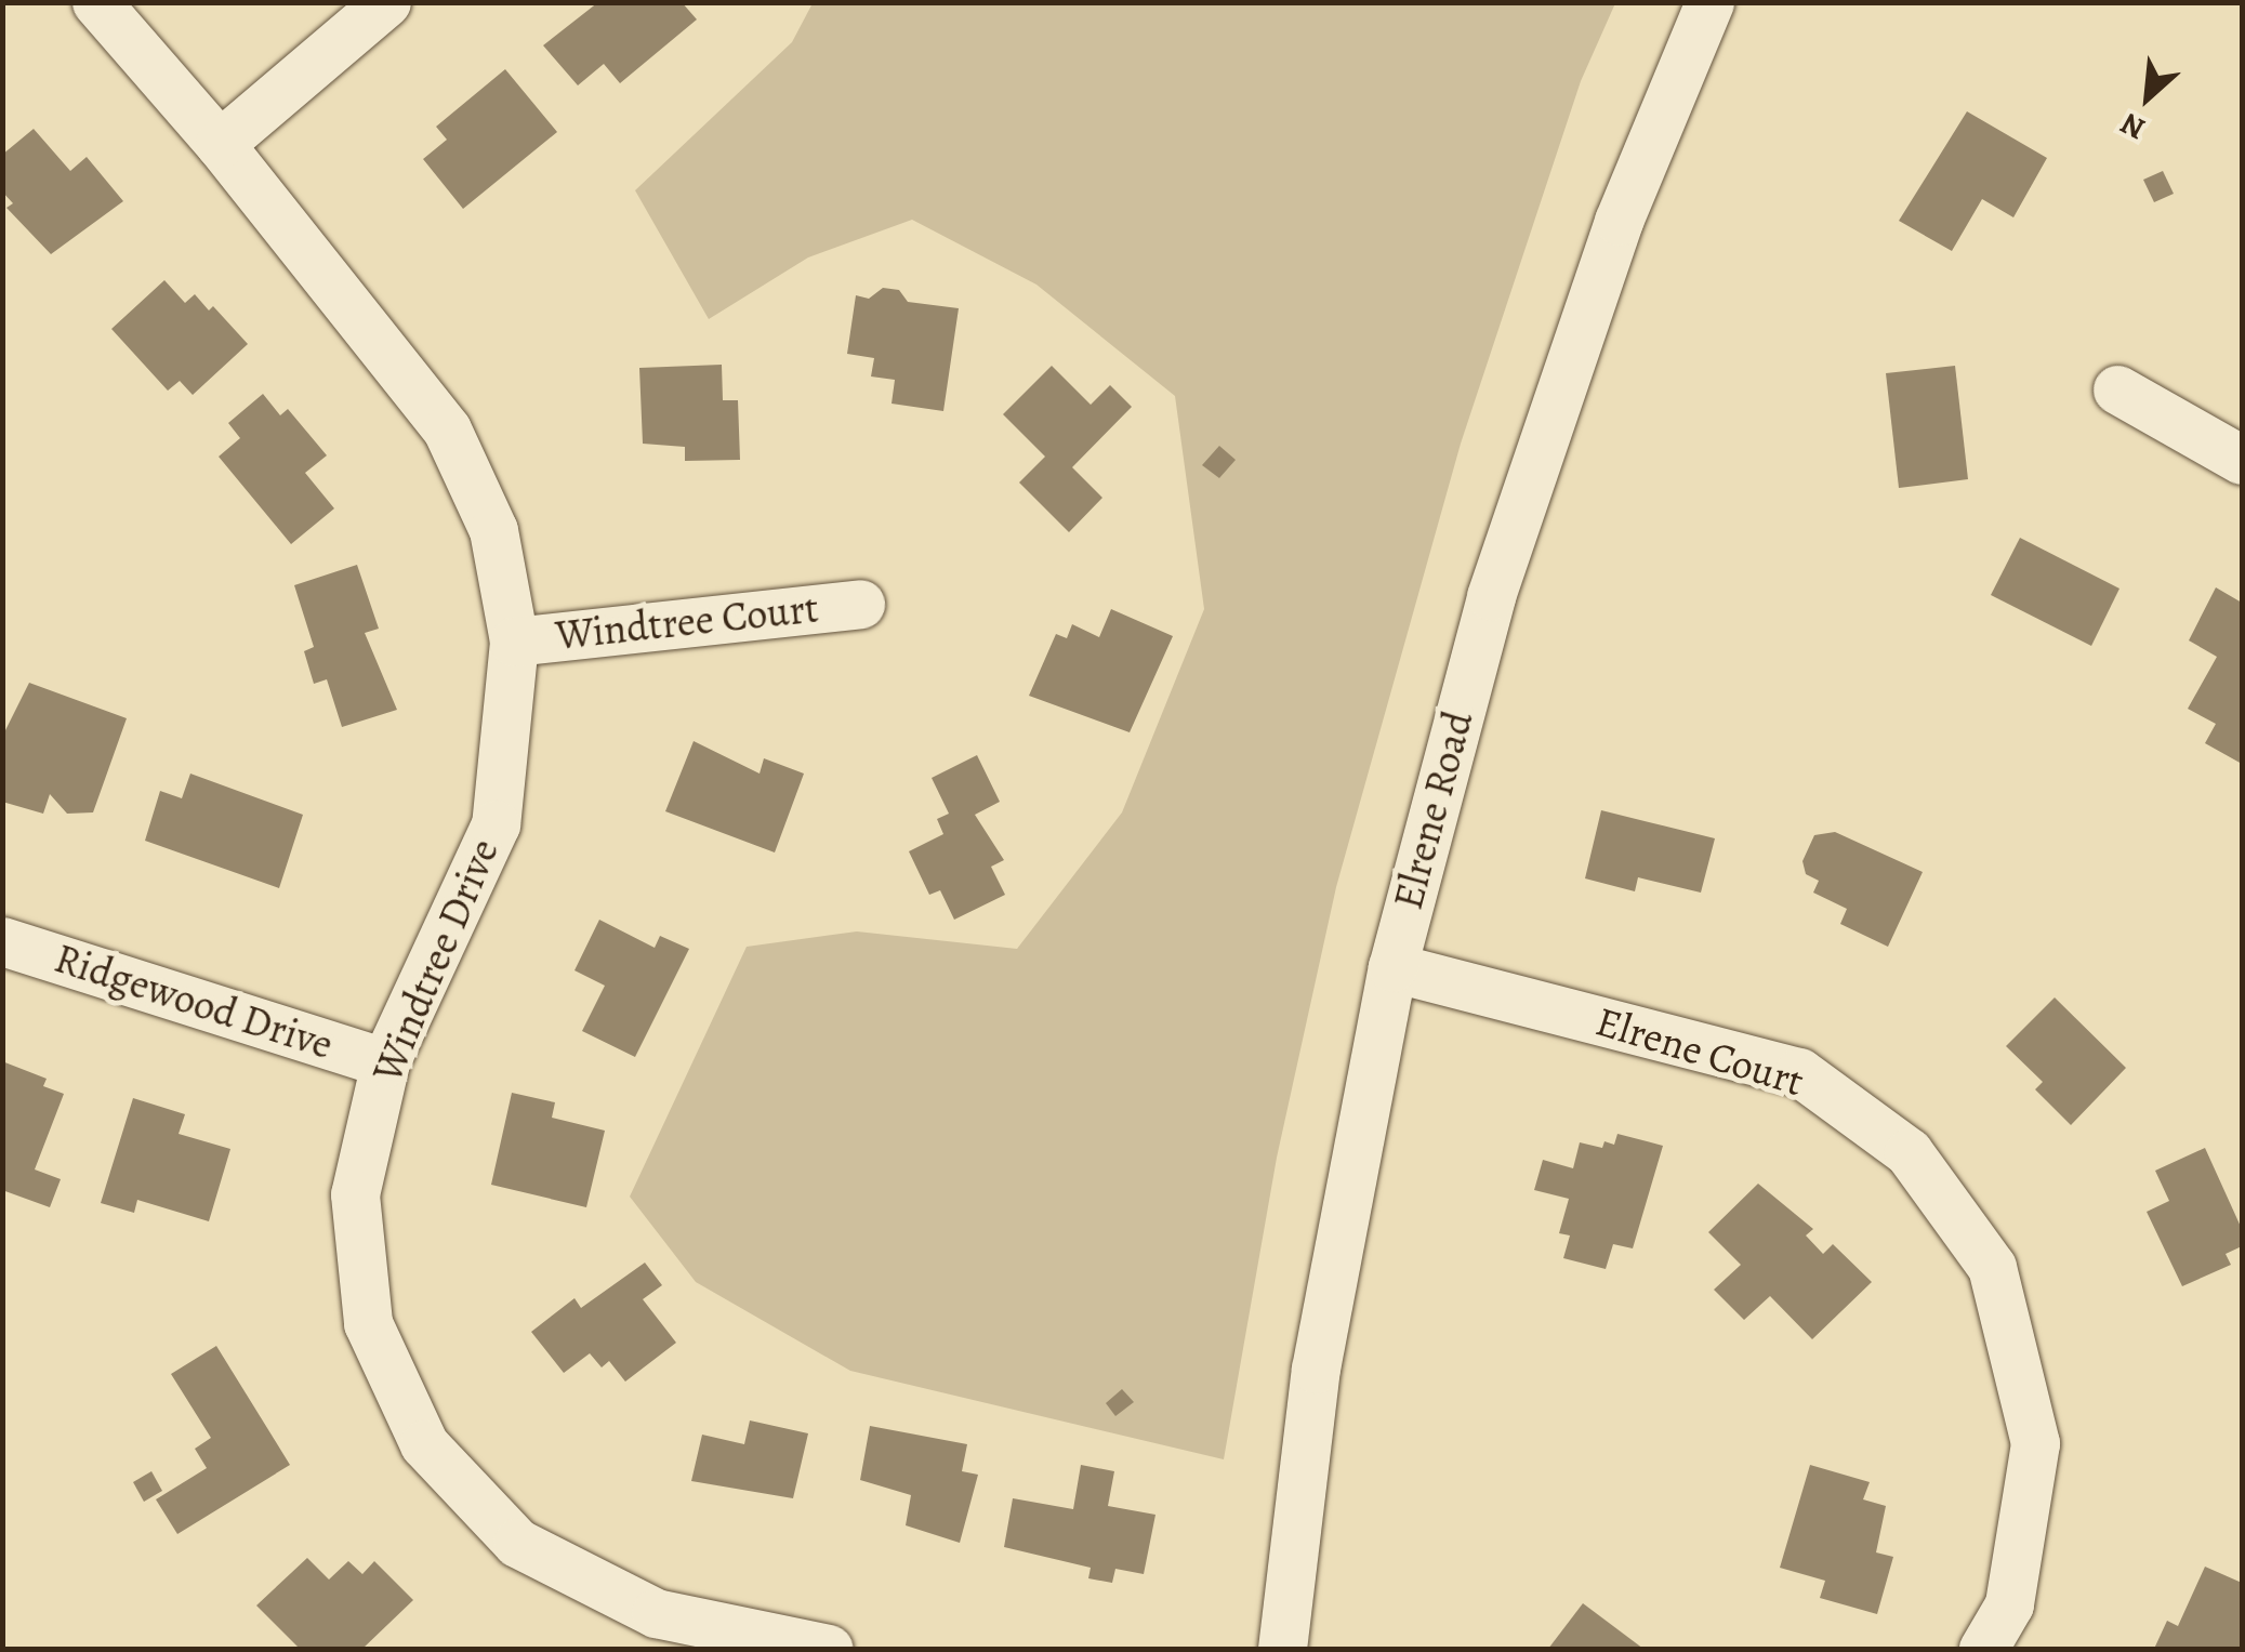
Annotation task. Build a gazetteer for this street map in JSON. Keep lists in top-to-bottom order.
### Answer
{
  "streets": {
    "street": [
      "Windtree Court",
      "Elrene Road",
      "Windtree Drive",
      "Ridgewood Drive",
      "Elrene Court"
    ]
  },
  "crossings": [
    ["Windtree Court", "Windtree Drive"],
    ["Elrene Road", "Elrene Court"],
    ["Windtree Drive", "Ridgewood Drive"]
  ],
  "north": "bottom left"
}
